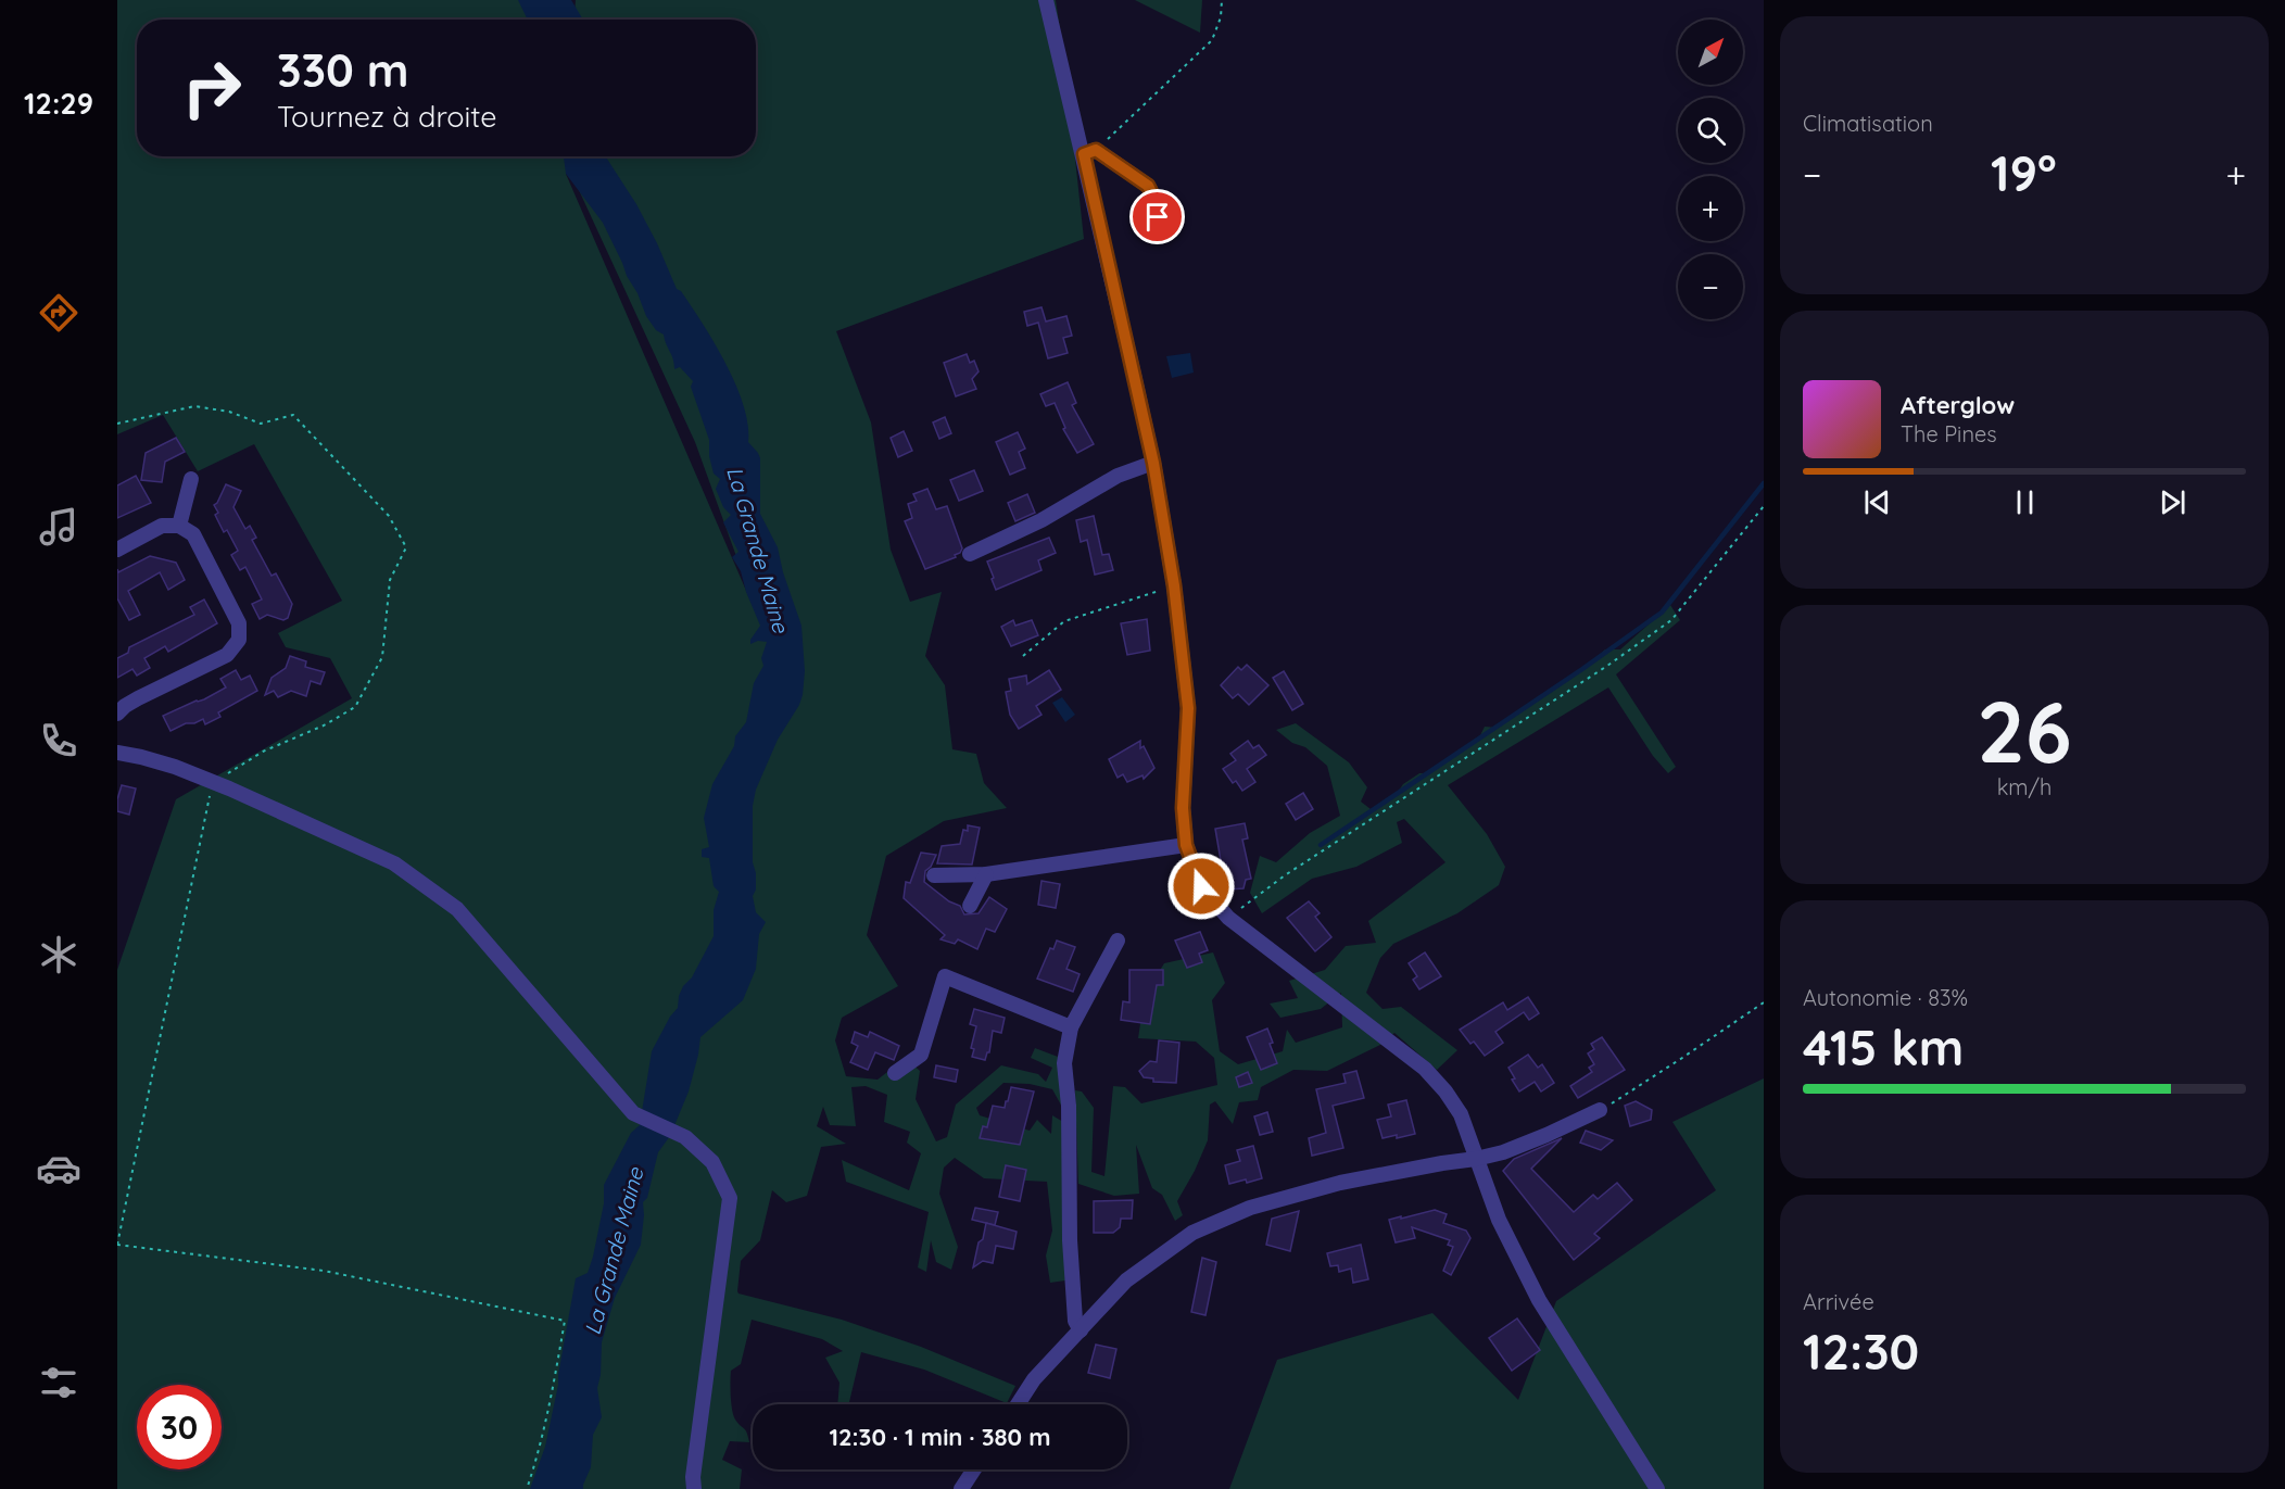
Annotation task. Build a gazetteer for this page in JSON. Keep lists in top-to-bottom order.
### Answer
{
  "water": ["La Grande Maine"],
  "north": "top right",
  "page": {
    "tabs": "12:29",
    "tile": [
      "Climatisation",
      ["26", "km/h"],
      ["Autonomie · 83%", "415 km"],
      ["Arrivée", "12:30"]
    ],
    "map_buttons": ["+", "−"],
    "turn": ["330 m", "Tournez à droite"],
    "heat": ["−", "19°", "+"],
    "song": ["Afterglow", "The Pines"],
    "limit": "30",
    "trip": "12:30 · 1 min · 380 m"
  }
}
